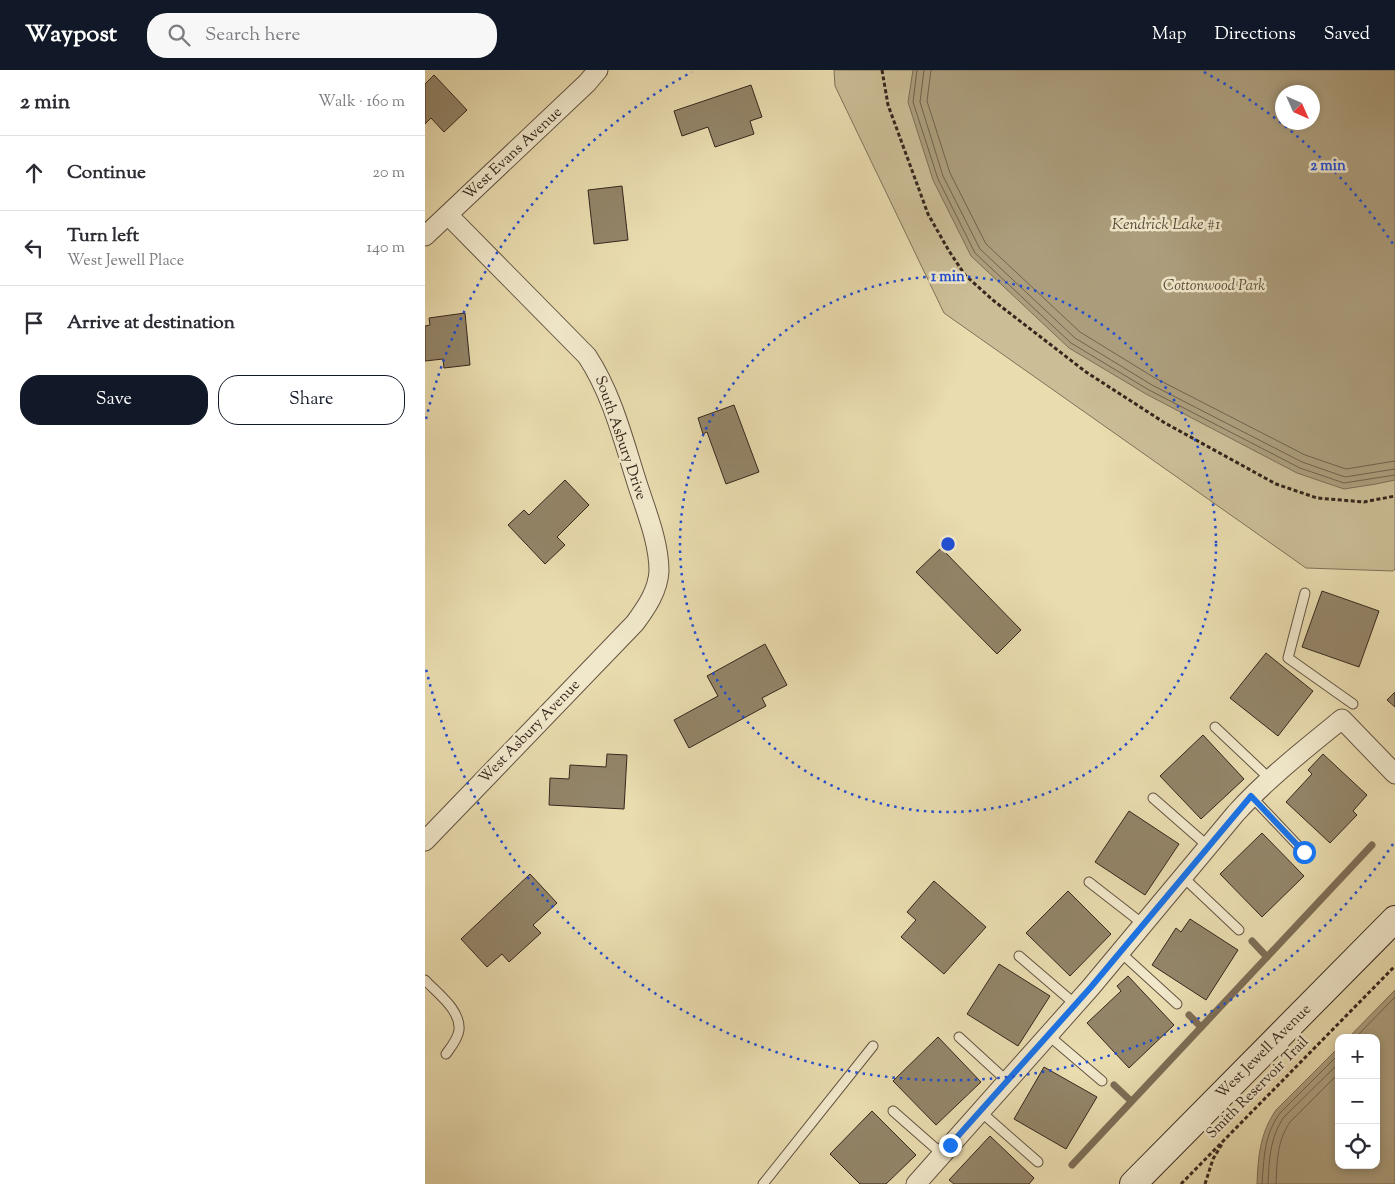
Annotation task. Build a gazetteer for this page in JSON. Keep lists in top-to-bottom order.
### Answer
{
  "streets": {
    "main road": ["West Jewell Avenue"],
    "street": ["West Evans Avenue", "South Asbury Drive", "West Asbury Avenue"],
    "path": ["Smith Reservoir Trail"]
  },
  "crossings": [
    ["West Evans Avenue", "South Asbury Drive"],
    ["South Asbury Drive", "West Asbury Avenue"]
  ],
  "water": ["Kendrick Lake #1"],
  "parks": ["Cottonwood Park"],
  "north": "bottom right",
  "page": {
    "header": "Waypost",
    "search": "Search here",
    "nav": ["Map", "Directions", "Saved"],
    "heading": ["2 min", "Walk · 160 m"],
    "list": [
      ["Continue", "20 m"],
      ["Turn left", "West Jewell Place", "140 m"],
      "Arrive at destination"
    ],
    "buttons": ["Save", "Share"],
    "map_buttons": ["+", "−"]
  },
  "rings": ["2 min", "1 min"]
}
